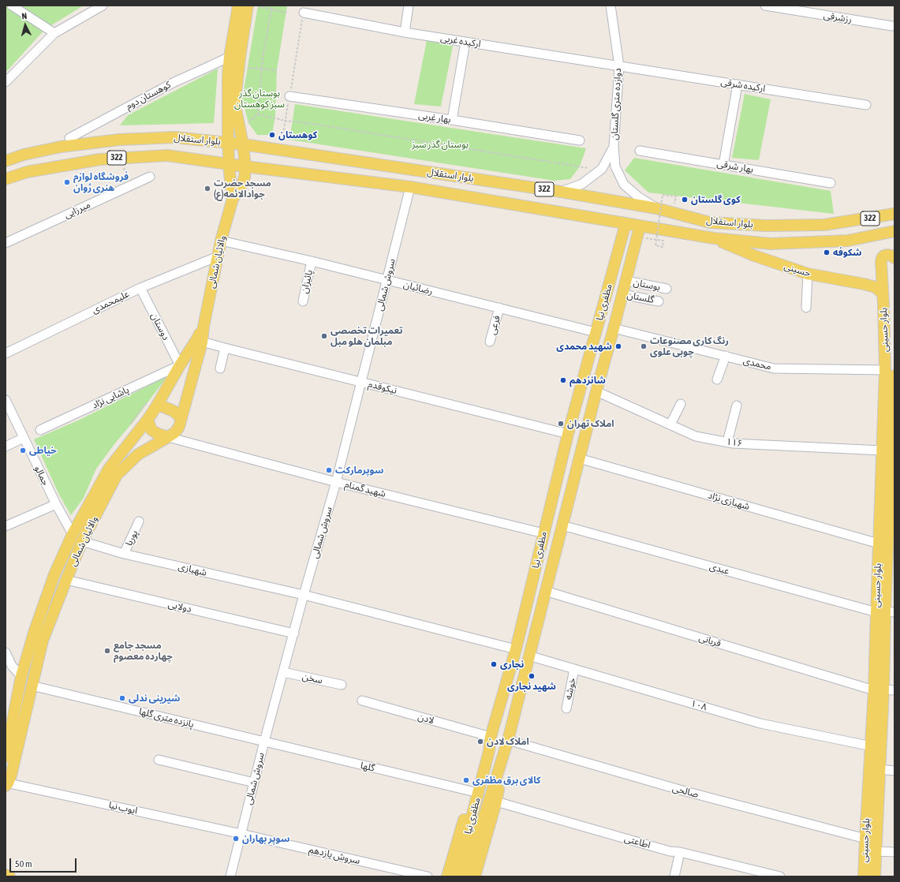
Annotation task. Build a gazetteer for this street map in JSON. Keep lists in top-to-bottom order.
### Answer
{
  "streets": {
    "main road": [
      "بلوار استقلال",
      "322",
      "والائیان شمالی",
      "حسینی",
      "مظفری نیا",
      "بلوار حسینی"
    ],
    "street": [
      "رزشرقی",
      "ارکیده غربی",
      "ارکیده شرقی",
      "کوهستان دوم",
      "دوازده متری گلستان",
      "بهار غربی",
      "بهار شرقی",
      "میرزایی",
      "پائیزان",
      "سروش شمالی",
      "بوستان",
      "رضائیان",
      "گلستان",
      "علیمحمدی",
      "فرعی",
      "دوستان",
      "محمدی",
      "نیکوقدم",
      "پاشایی نژاد",
      "۱۱۶",
      "جمالو",
      "شهید گمنام",
      "شهبازی نژاد",
      "پوریا",
      "عبدی",
      "شهبازی",
      "دولابی",
      "قربانی",
      "سخن",
      "خوشه",
      "۱۰۸",
      "پانزده متری گلها",
      "لادن",
      "گلها",
      "صالحی",
      "ایوب نیا",
      "اطاعتی",
      "سروش یازدهم"
    ]
  },
  "crossings": [
    ["ارکیده غربی", "ارکیده شرقی"],
    ["ارکیده غربی", "دوازده متری گلستان"],
    ["ارکیده شرقی", "دوازده متری گلستان"],
    ["دوازده متری گلستان", "بلوار استقلال"],
    ["بلوار استقلال", "والائیان شمالی"],
    ["بلوار استقلال", "حسینی"],
    ["بلوار استقلال", "سروش شمالی"],
    ["بلوار استقلال", "مظفری نیا"],
    ["والائیان شمالی", "رضائیان"],
    ["والائیان شمالی", "علیمحمدی"],
    ["والائیان شمالی", "دوستان"],
    ["والائیان شمالی", "نیکوقدم"],
    ["والائیان شمالی", "پاشایی نژاد"],
    ["والائیان شمالی", "جمالو"],
    ["والائیان شمالی", "شهید گمنام"],
    ["والائیان شمالی", "شهبازی"],
    ["والائیان شمالی", "دولابی"],
    ["والائیان شمالی", "پانزده متری گلها"],
    ["والائیان شمالی", "ایوب نیا"],
    ["حسینی", "بلوار حسینی"],
    ["پائیزان", "رضائیان"],
    ["سروش شمالی", "رضائیان"],
    ["سروش شمالی", "نیکوقدم"],
    ["سروش شمالی", "شهید گمنام"],
    ["سروش شمالی", "شهبازی"],
    ["سروش شمالی", "دولابی"],
    ["سروش شمالی", "سخن"],
    ["سروش شمالی", "پانزده متری گلها"],
    ["سروش شمالی", "گلها"],
    ["سروش شمالی", "ایوب نیا"],
    ["سروش شمالی", "سروش یازدهم"],
    ["بوستان", "مظفری نیا"],
    ["رضائیان", "مظفری نیا"],
    ["رضائیان", "فرعی"],
    ["گلستان", "مظفری نیا"],
    ["علیمحمدی", "دوستان"],
    ["مظفری نیا", "محمدی"],
    ["مظفری نیا", "نیکوقدم"],
    ["مظفری نیا", "۱۱۶"],
    ["مظفری نیا", "شهید گمنام"],
    ["مظفری نیا", "شهبازی نژاد"],
    ["مظفری نیا", "عبدی"],
    ["مظفری نیا", "شهبازی"],
    ["مظفری نیا", "قربانی"],
    ["مظفری نیا", "۱۰۸"],
    ["مظفری نیا", "لادن"],
    ["مظفری نیا", "صالحی"],
    ["دوستان", "پاشایی نژاد"],
    ["بلوار حسینی", "محمدی"],
    ["بلوار حسینی", "۱۱۶"],
    ["بلوار حسینی", "شهبازی نژاد"],
    ["بلوار حسینی", "عبدی"],
    ["بلوار حسینی", "قربانی"],
    ["بلوار حسینی", "۱۰۸"],
    ["بلوار حسینی", "صالحی"],
    ["پوریا", "شهبازی"],
    ["خوشه", "۱۰۸"],
    ["پانزده متری گلها", "گلها"],
    ["ایوب نیا", "سروش یازدهم"]
  ],
  "parks": ["بوستان گذر سبز کوهستان", "بوستان گذر سبز"],
  "places": [
    "کوهستان",
    "فروشگاه لوازم هنری ژوان",
    "مسجد حضرت جوادالائمه(ع)",
    "کوی گلستان",
    "شکوفه",
    "تعمیرات تخصصی مبلمان هلو مبل",
    "شهید محمدی",
    "رنگ کاری مصنوعات چوبی علوی",
    "شانزدهم",
    "املاک تهران",
    "خیاطی",
    "سوپرمارکت",
    "مسجد جامع چهارده معصوم",
    "نجاری",
    "شهید نجاری",
    "شیرینی ندلی",
    "املاک لادن",
    "کالای برق مظفری",
    "سوپر بهاران"
  ],
  "scale_bar": "50 m",
  "north": "top"
}
